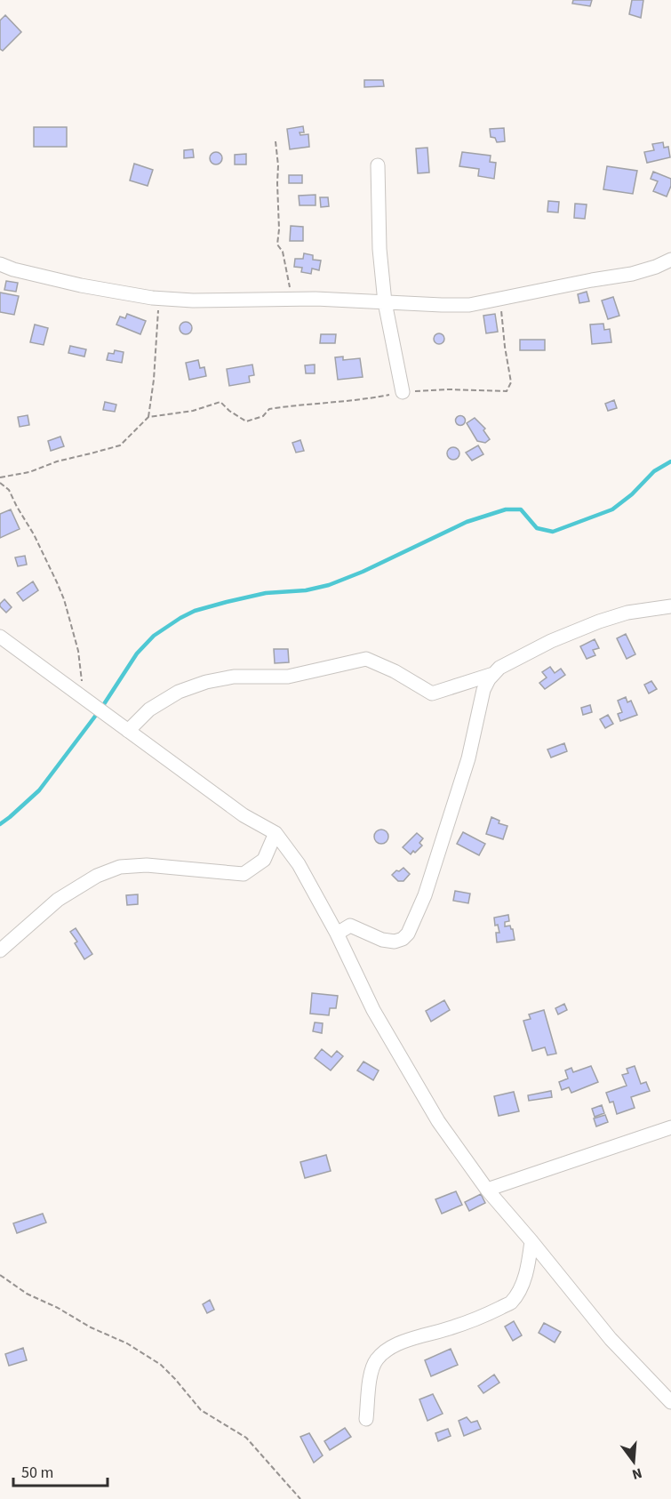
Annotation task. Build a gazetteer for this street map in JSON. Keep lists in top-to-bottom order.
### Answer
{
  "scale_bar": "50 m",
  "north": "bottom"
}
